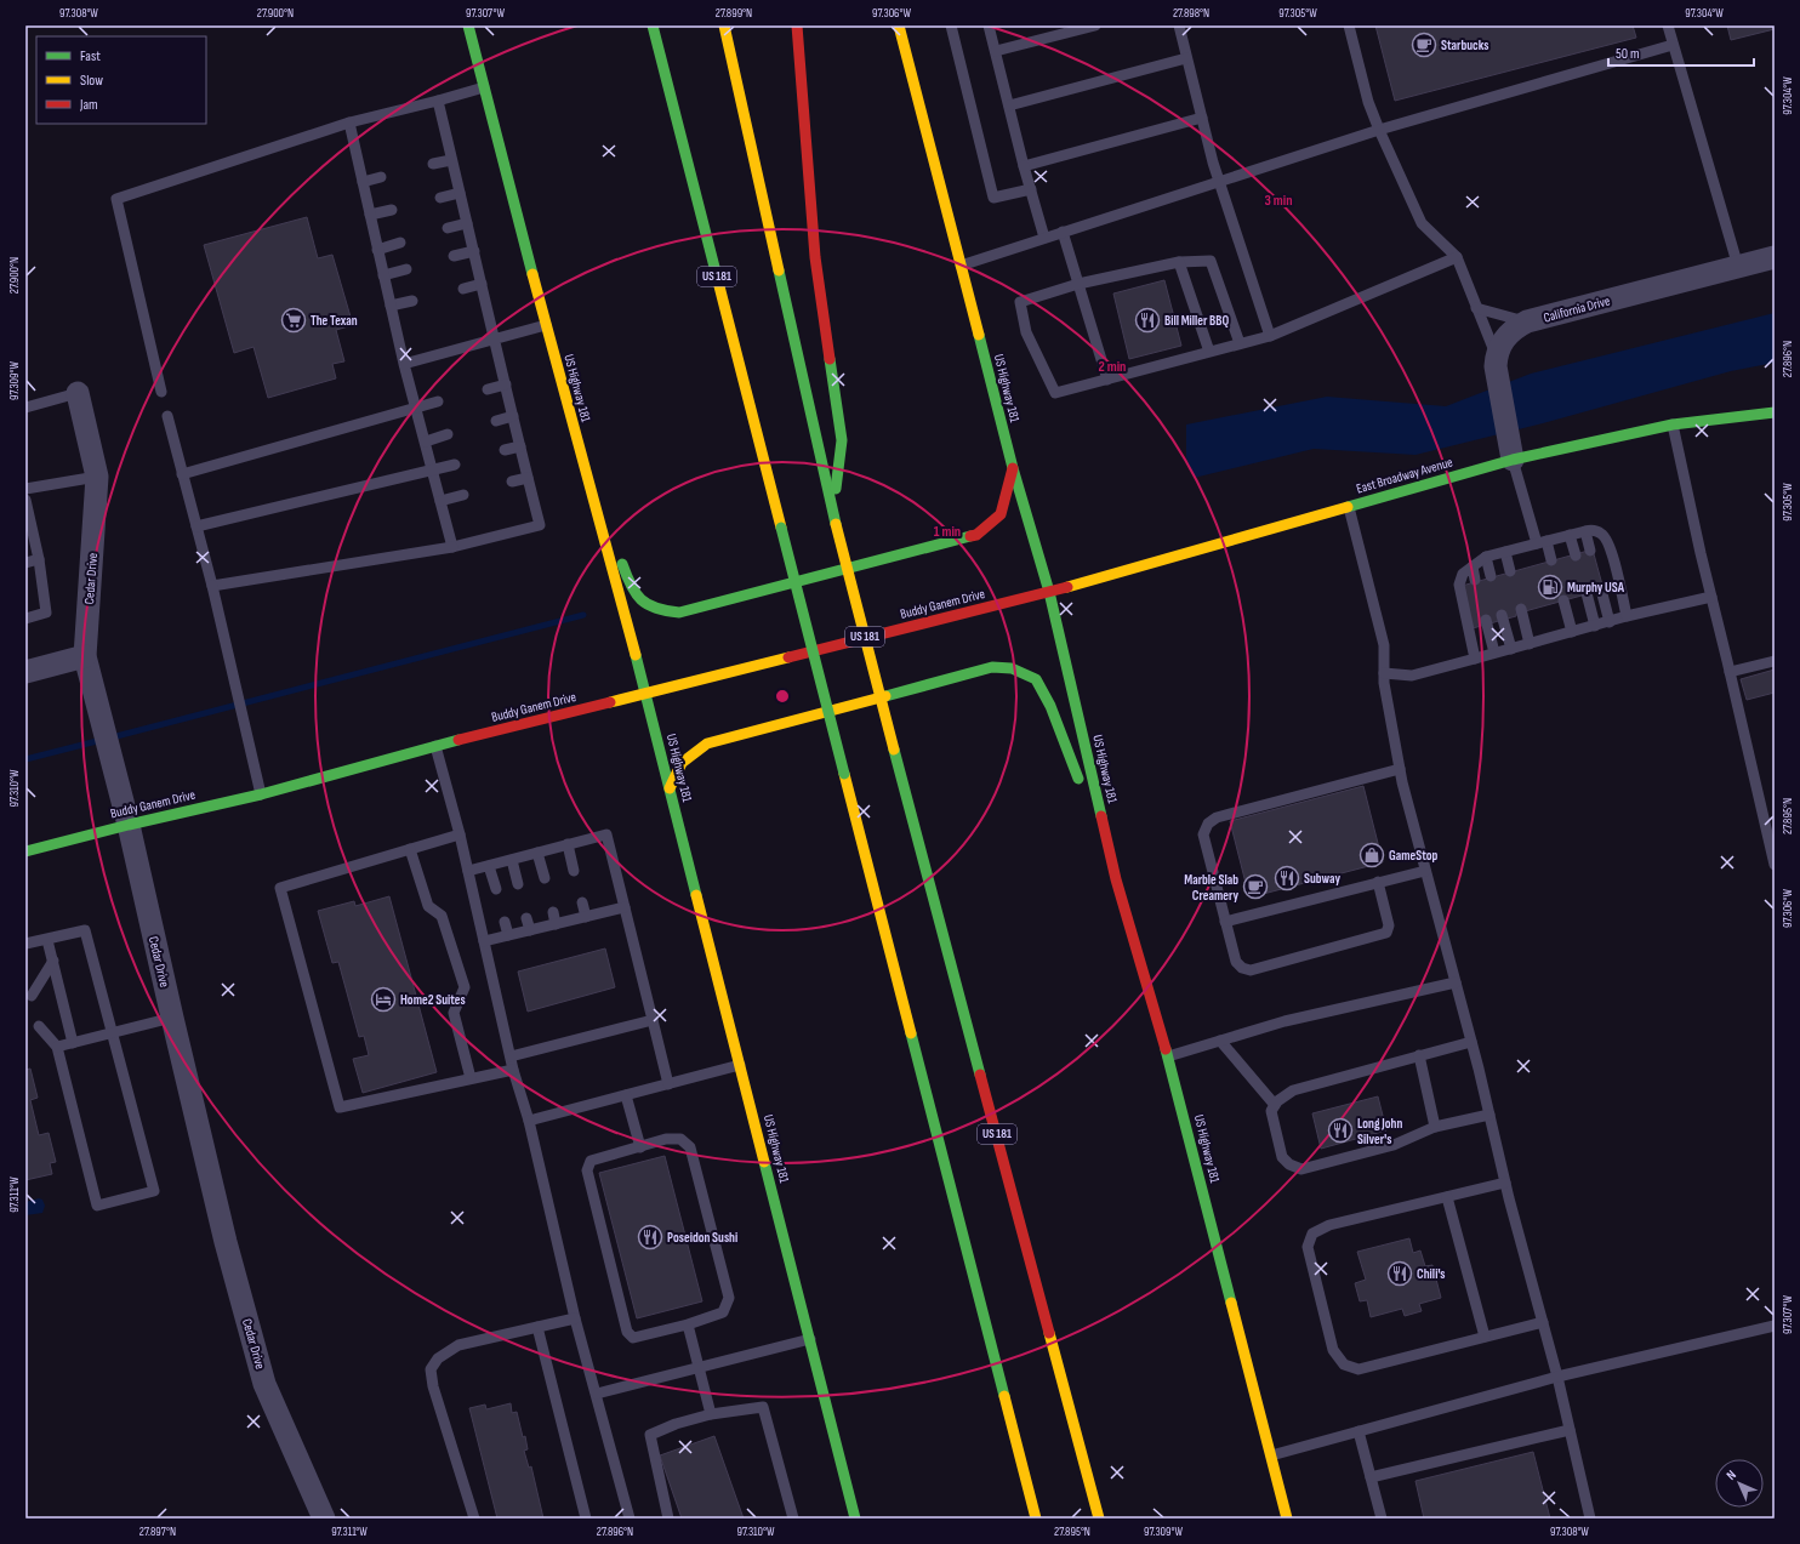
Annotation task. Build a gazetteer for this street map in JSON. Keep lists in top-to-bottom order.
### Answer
{
  "streets": {
    "main road": [
      "US 181",
      "US Highway 181",
      "East Broadway Avenue",
      "Buddy Ganem Drive"
    ],
    "street": ["California Drive", "Cedar Drive"]
  },
  "crossings": [
    ["US Highway 181", "East Broadway Avenue"],
    ["US Highway 181", "Buddy Ganem Drive"],
    ["East Broadway Avenue", "Buddy Ganem Drive"],
    ["Cedar Drive", "Buddy Ganem Drive"]
  ],
  "places": {
    "cafe": ["Starbucks", "Marble Slab Creamery"],
    "supermarket": ["The Texan"],
    "restaurant": [
      "Bill Miller BBQ",
      "Subway",
      "Long John Silver's",
      "Poseidon Sushi",
      "Chili's"
    ],
    "fuel station": ["Murphy USA"],
    "shop": ["GameStop"],
    "hotel": ["Home2 Suites"]
  },
  "legend": ["Fast", "Slow", "Jam"],
  "scale_bar": "50 m",
  "north": "top left",
  "coordinates": [
    "97.308°W",
    "27.900°N",
    "97.307°W",
    "27.899°N",
    "97.306°W",
    "27.898°N",
    "97.305°W",
    "97.304°W",
    "27.896°N",
    "97.309°W",
    "97.310°W",
    "27.895°N",
    "97.311°W",
    "27.897°N"
  ],
  "rings": ["3 min", "2 min", "1 min"]
}
